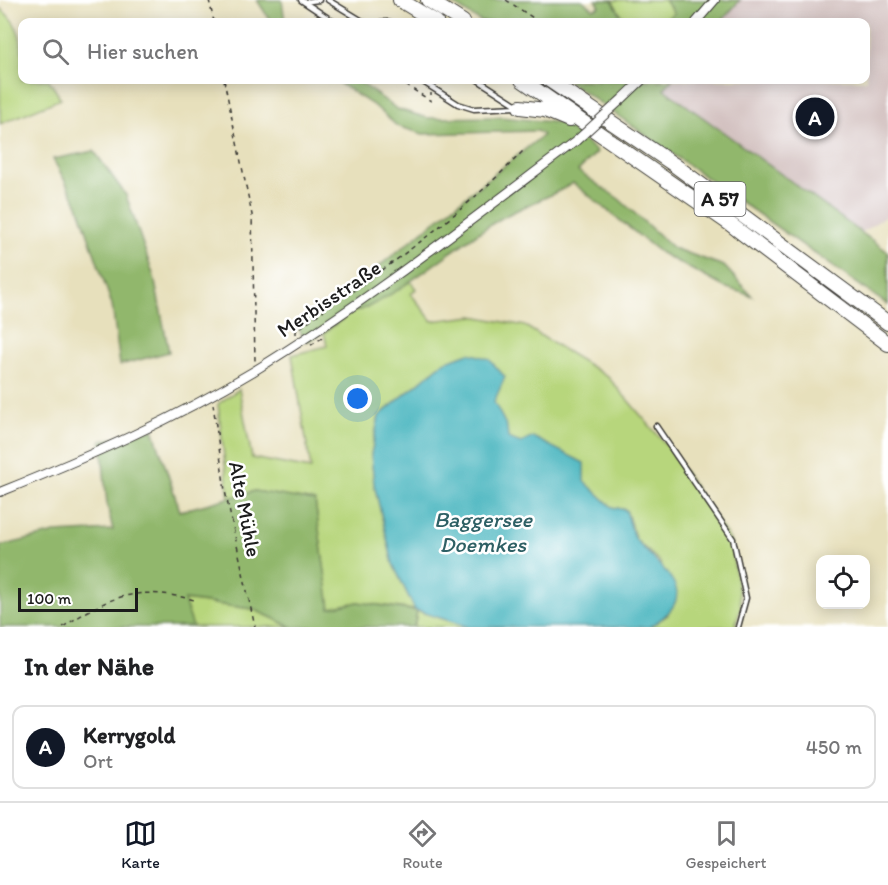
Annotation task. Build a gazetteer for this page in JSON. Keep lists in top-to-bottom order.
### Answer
{
  "streets": {
    "highway": ["A 57"],
    "street": ["Merbisstraße"],
    "path": ["Alte Mühle"]
  },
  "crossings": [
    ["Merbisstraße", "Alte Mühle"]
  ],
  "water": ["Baggersee Doemkes"],
  "scale_bar": "100 m",
  "page": {
    "search": "Hier suchen",
    "pins": "A",
    "scale": "100 m",
    "heading": "In der Nähe",
    "list": [
      {
        "mark": "A",
        "name": "Kerrygold",
        "note": "Ort",
        "value": "450 m"
      }
    ],
    "nav": ["Karte", "Route", "Gespeichert"]
  }
}
